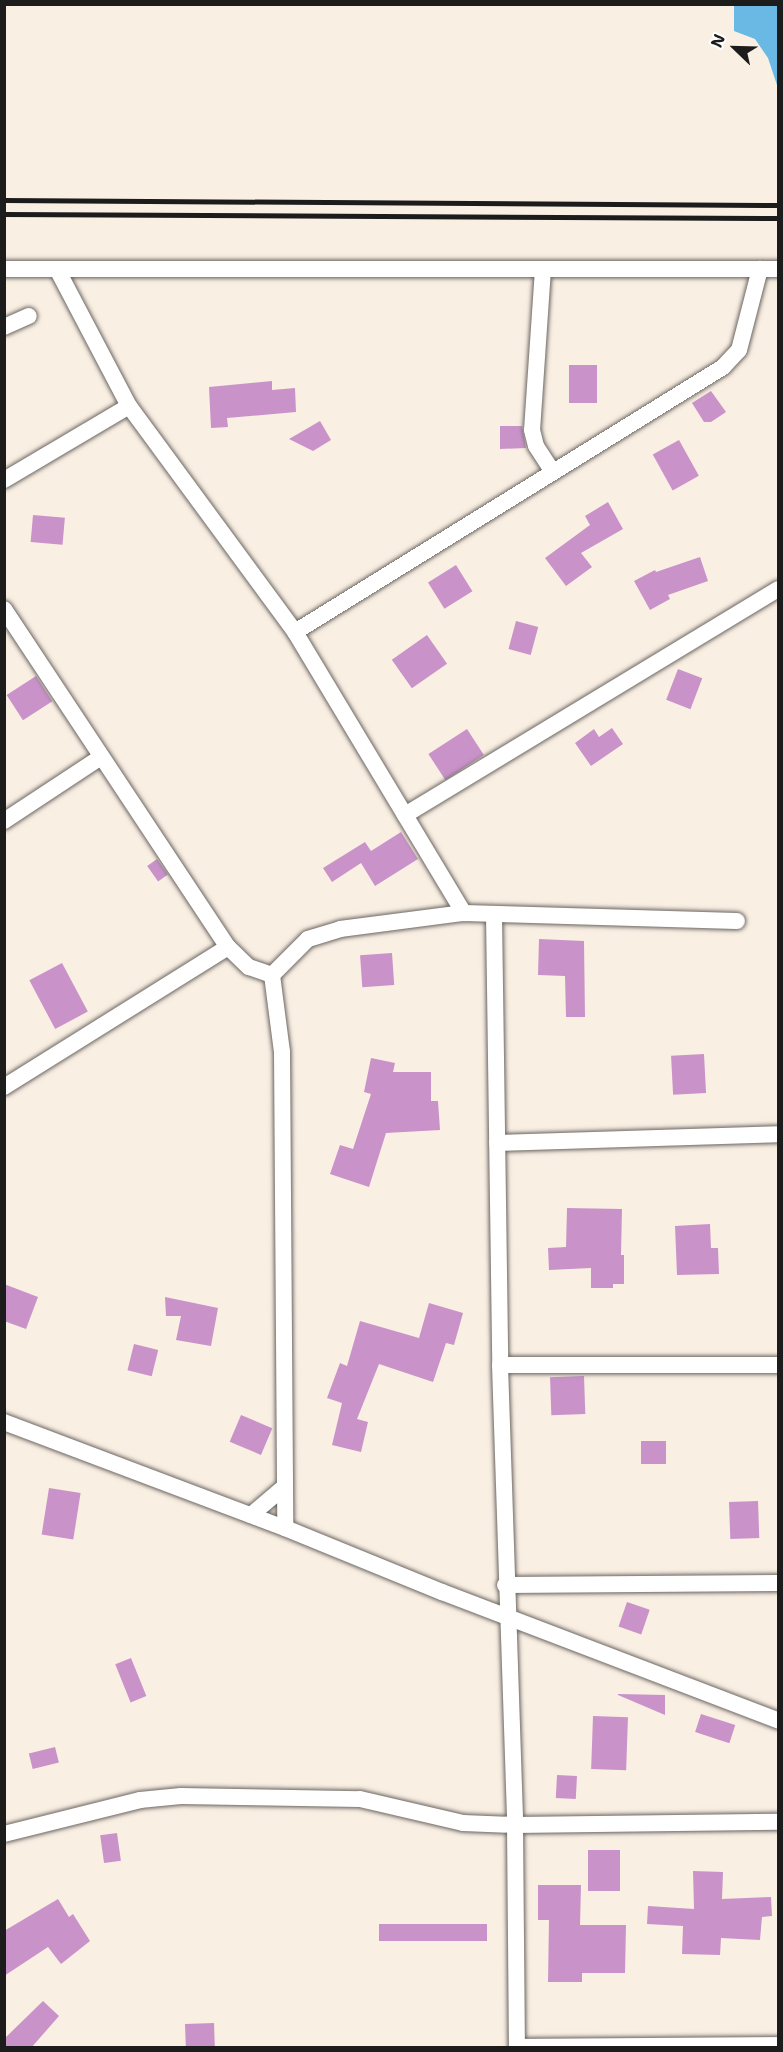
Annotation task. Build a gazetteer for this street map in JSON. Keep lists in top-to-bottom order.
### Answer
{
  "north": "top left"
}
